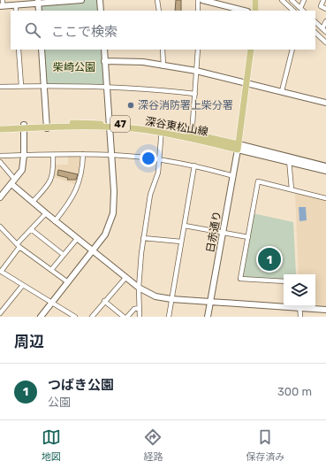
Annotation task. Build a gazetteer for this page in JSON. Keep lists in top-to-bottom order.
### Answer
{
  "streets": {
    "main road": ["47", "深谷東松山線"],
    "street": ["日赤通り"]
  },
  "crossings": [
    ["深谷東松山線", "日赤通り"]
  ],
  "parks": ["柴崎公園"],
  "places": ["深谷消防署上柴分署"],
  "page": {
    "search": "ここで検索",
    "pins": "1",
    "heading": "周辺",
    "list": [
      {
        "mark": "1",
        "name": "つばき公園",
        "note": "公園",
        "value": "300 m"
      }
    ],
    "nav": ["地図", "経路", "保存済み"]
  }
}
